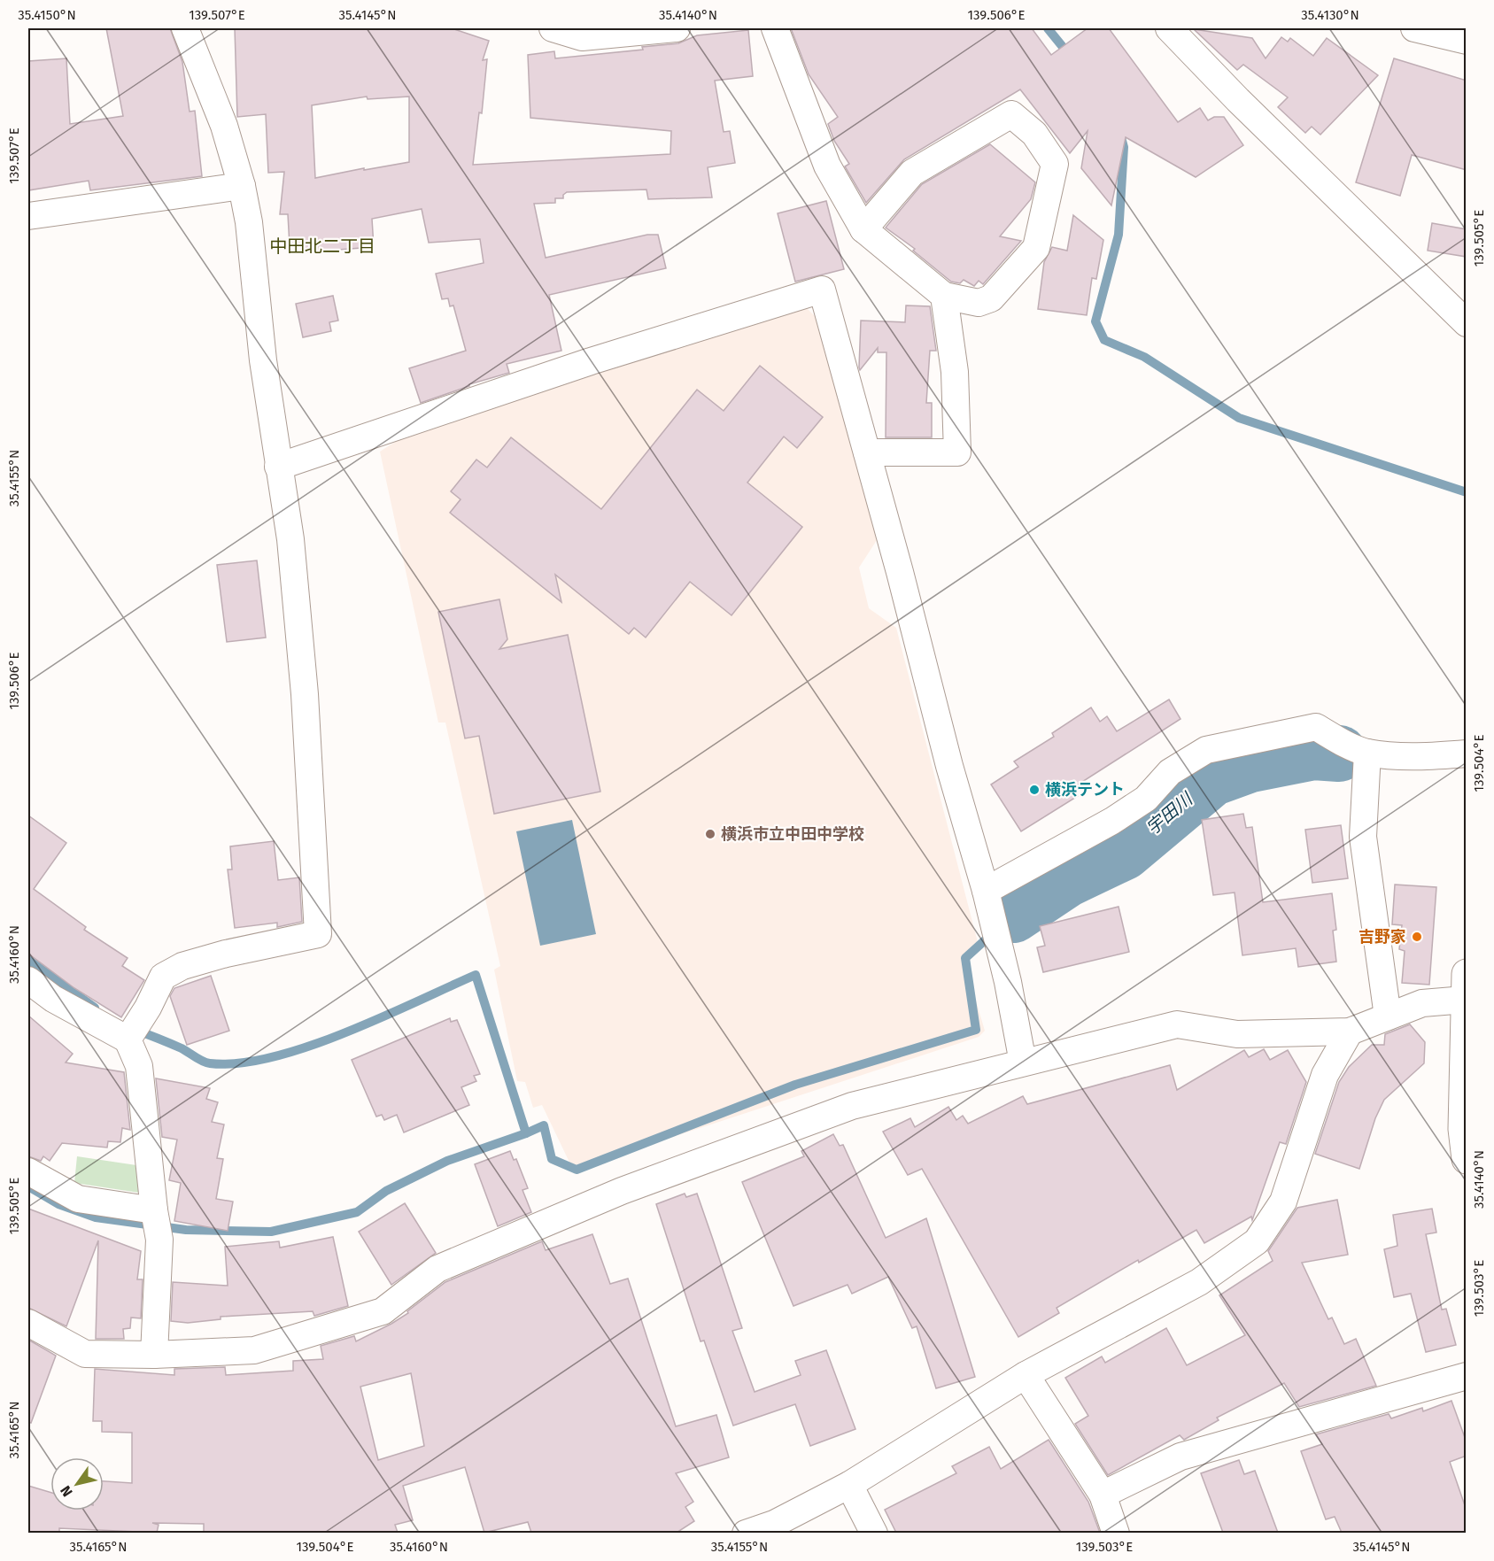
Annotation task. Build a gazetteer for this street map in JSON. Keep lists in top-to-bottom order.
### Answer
{
  "districts": ["中田北二丁目"],
  "water": ["宇田川"],
  "places": ["横浜テント", "横浜市立中田中学校", "吉野家"],
  "north": "bottom left",
  "coordinates": [
    "35.4150°N",
    "139.507°E",
    "35.4145°N",
    "35.4140°N",
    "139.506°E",
    "35.4130°N",
    "139.505°E",
    "35.4155°N",
    "139.504°E",
    "35.4160°N",
    "139.503°E",
    "35.4165°N"
  ]
}
